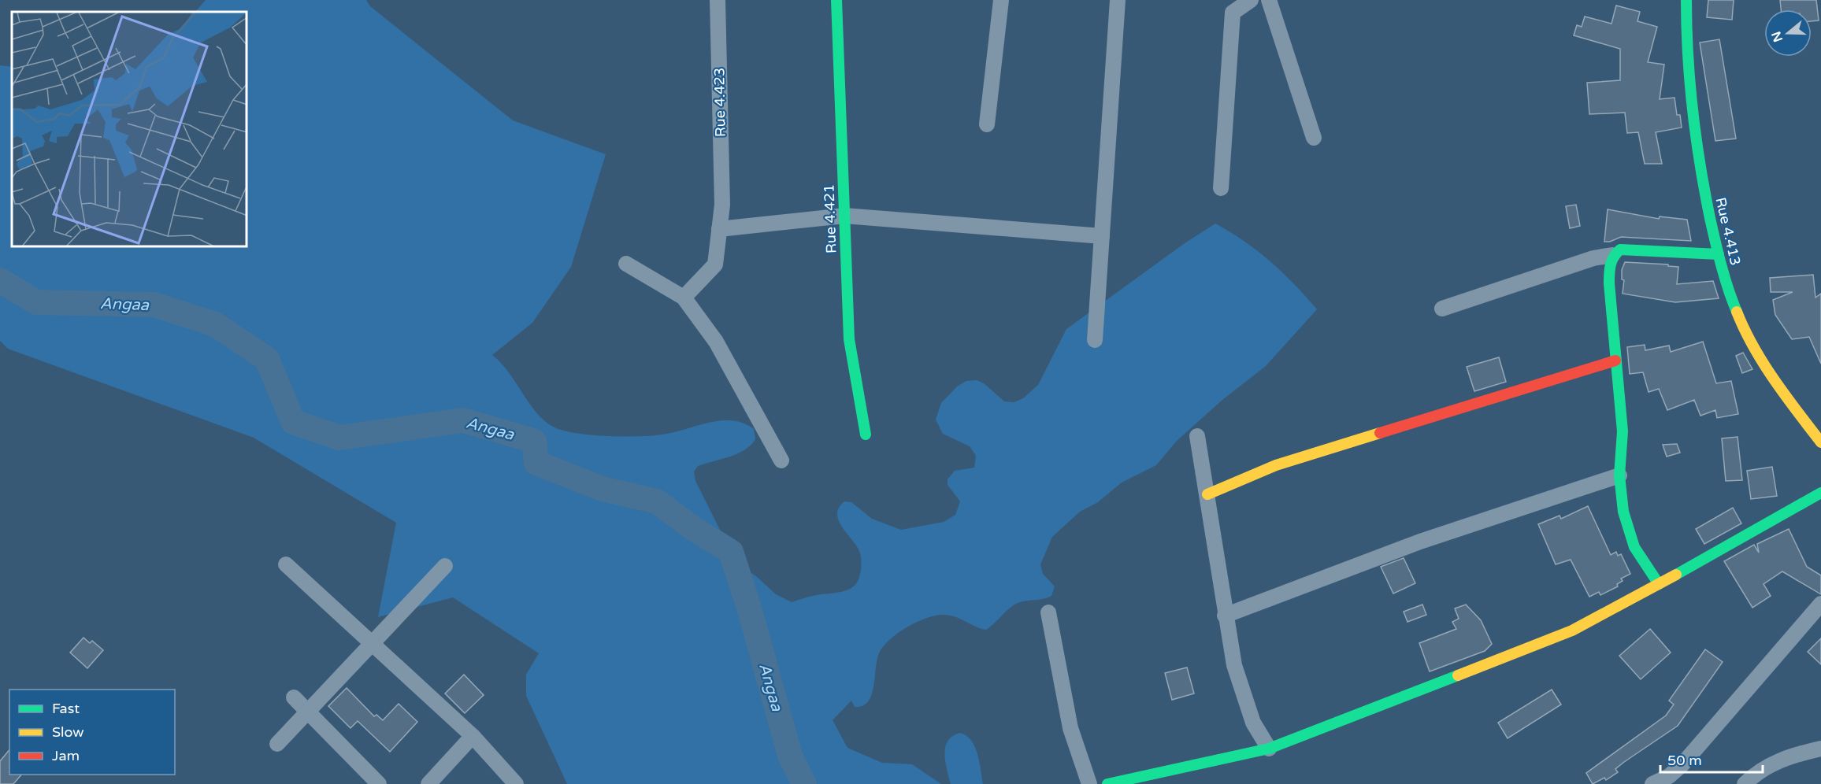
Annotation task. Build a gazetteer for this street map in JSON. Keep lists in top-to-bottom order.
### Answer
{
  "streets": {
    "street": ["Rue 4.423", "Rue 4.421", "Rue 4.413"]
  },
  "water": ["Angaa"],
  "legend": ["Fast", "Slow", "Jam"],
  "scale_bar": "50 m",
  "north": "left"
}
